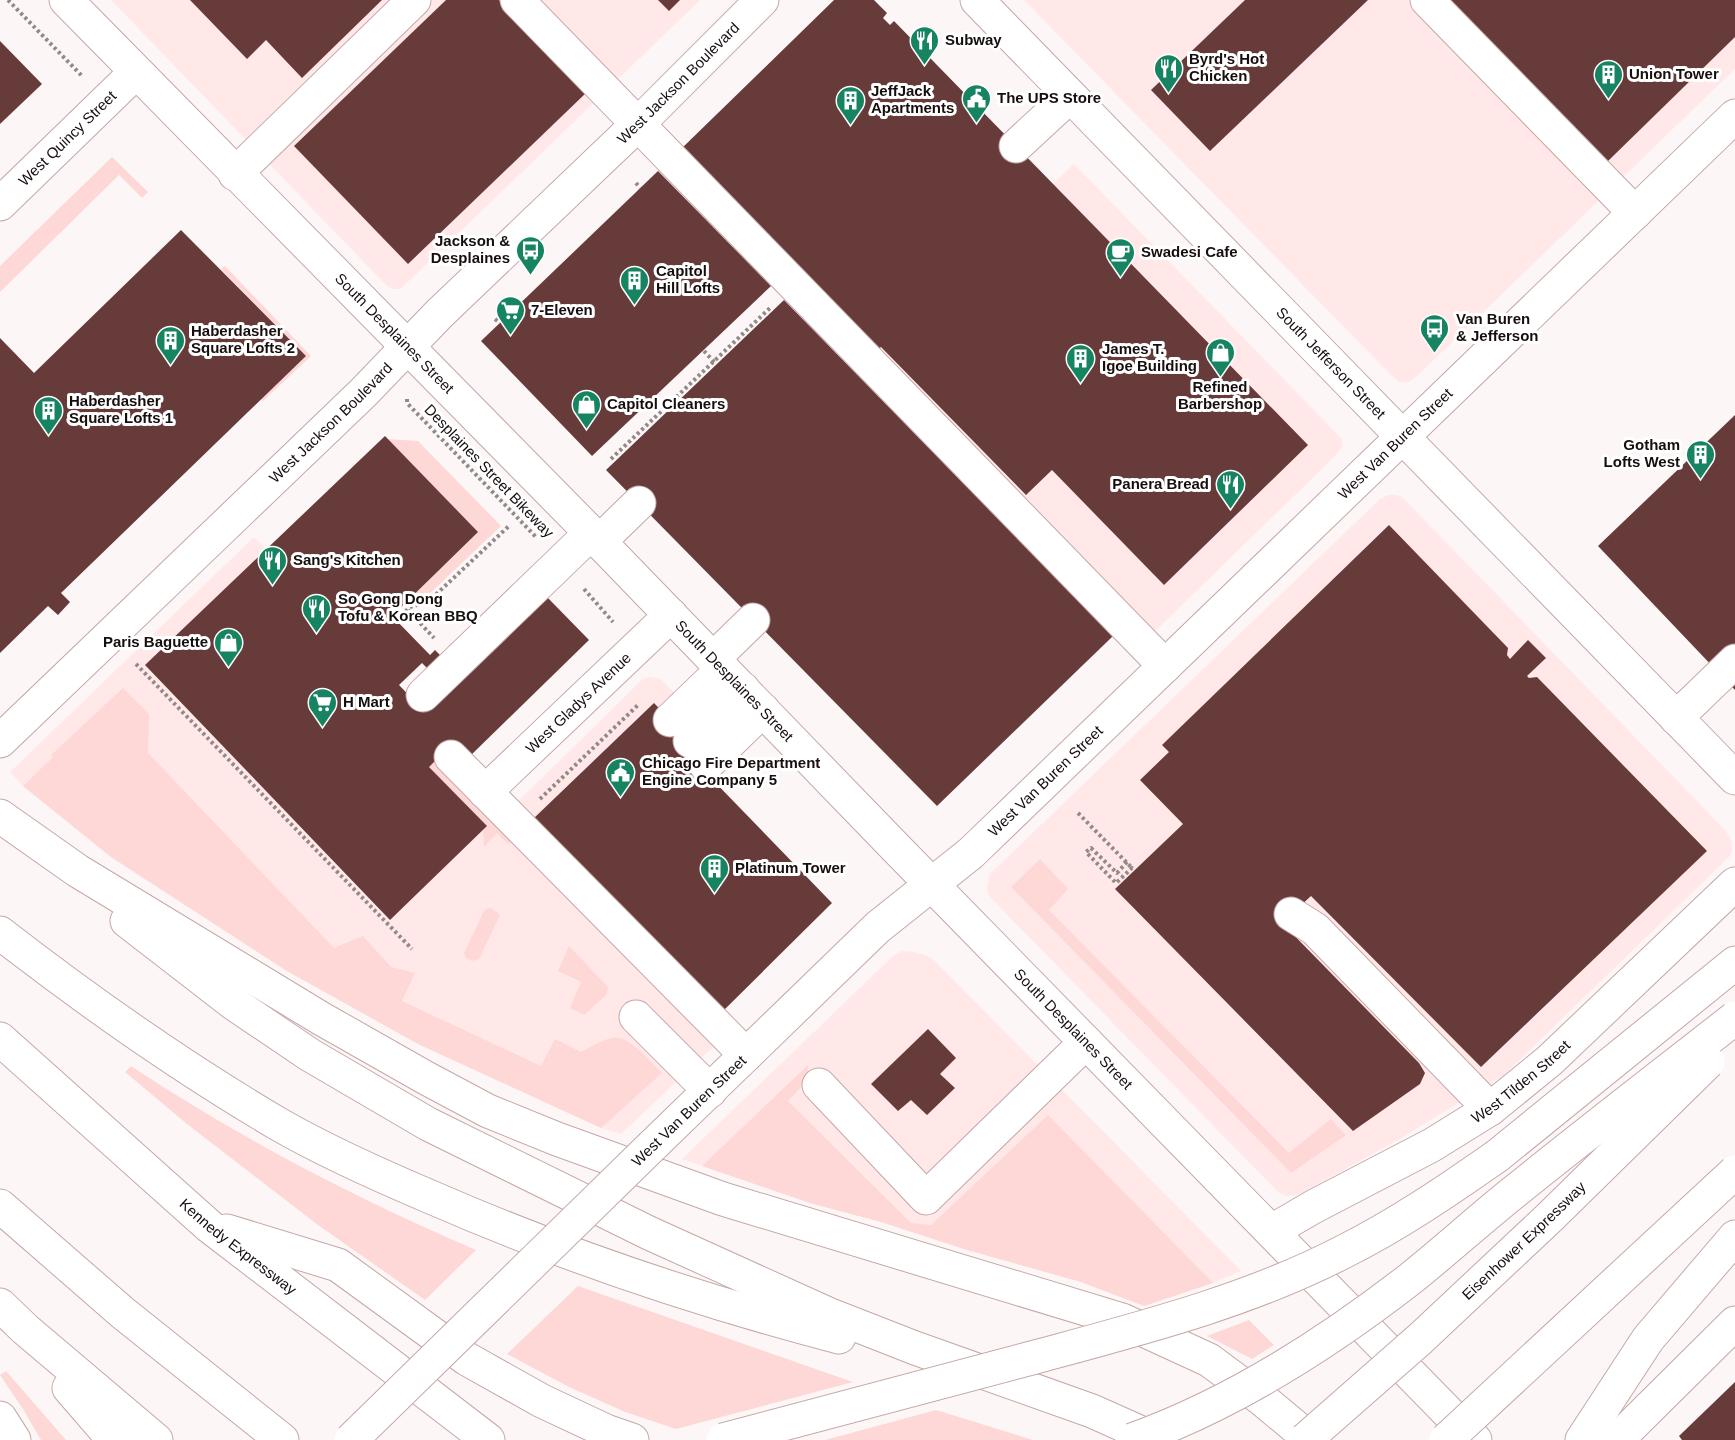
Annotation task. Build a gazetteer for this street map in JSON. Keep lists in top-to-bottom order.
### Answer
{
  "streets": {
    "main road": [
      "West Jackson Boulevard",
      "West Quincy Street",
      "South Desplaines Street",
      "South Jefferson Street",
      "West Van Buren Street",
      "West Gladys Avenue",
      "West Tilden Street",
      "Eisenhower Expressway",
      "Kennedy Expressway"
    ],
    "path": ["Desplaines Street Bikeway"]
  },
  "crossings": [
    ["West Jackson Boulevard", "South Desplaines Street"],
    ["West Quincy Street", "South Desplaines Street"],
    ["South Desplaines Street", "West Van Buren Street"],
    ["South Desplaines Street", "West Gladys Avenue"],
    ["South Desplaines Street", "West Tilden Street"],
    ["South Jefferson Street", "West Van Buren Street"]
  ],
  "places": {
    "restaurant": [
      "Subway",
      "Byrd's Hot Chicken",
      "Panera Bread",
      "Sang's Kitchen",
      "So Gong Dong Tofu & Korean BBQ"
    ],
    "building": [
      "Union Tower",
      "JeffJack Apartments",
      "Capitol Hill Lofts",
      "Haberdasher Square Lofts 2",
      "James T. Igoe Building",
      "Haberdasher Square Lofts 1",
      "Gotham Lofts West",
      "Platinum Tower"
    ],
    "public building": ["The UPS Store", "Chicago Fire Department Engine Company 5"],
    "bus stop": ["Jackson & Desplaines", "Van Buren & Jefferson"],
    "cafe": ["Swadesi Cafe"],
    "supermarket": ["7-Eleven", "H Mart"],
    "shop": ["Refined Barbershop", "Capitol Cleaners", "Paris Baguette"]
  }
}
